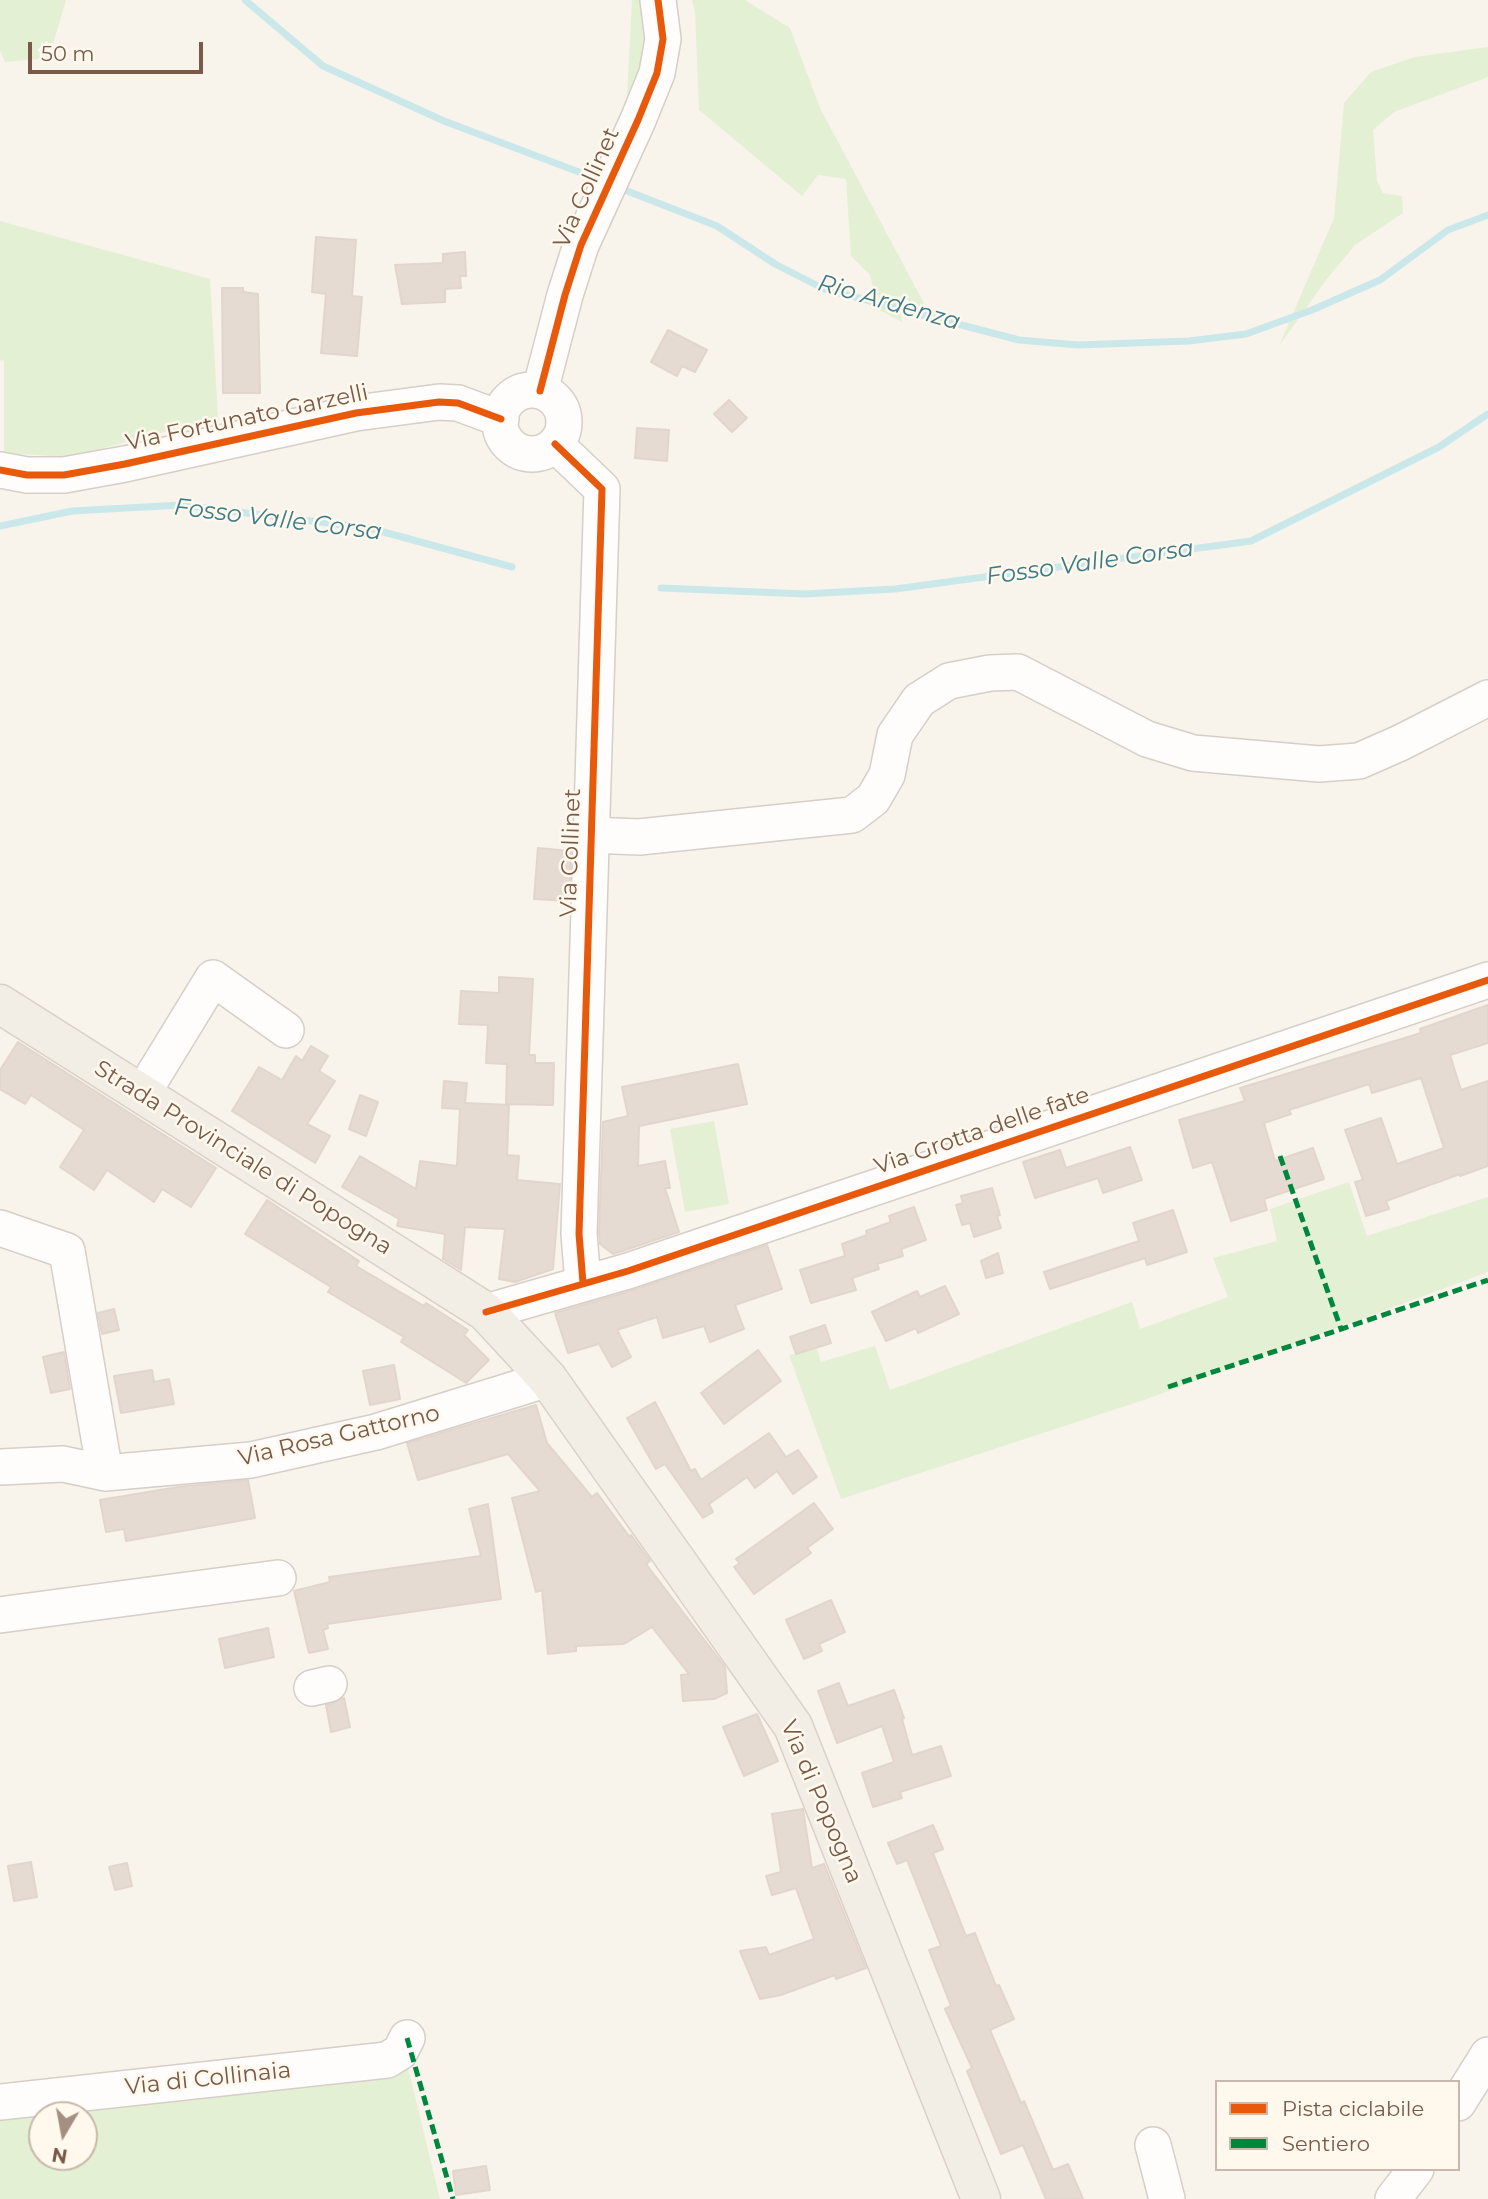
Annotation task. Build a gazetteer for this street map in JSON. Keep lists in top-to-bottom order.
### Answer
{
  "streets": {
    "main road": ["Strada Provinciale di Popogna", "Via di Popogna"],
    "street": [
      "Via Collinet",
      "Via Fortunato Garzelli",
      "Via Grotta delle fate",
      "Via Rosa Gattorno",
      "Via di Collinaia"
    ]
  },
  "crossings": [
    ["Via Collinet", "Via Fortunato Garzelli"],
    ["Via Collinet", "Via Grotta delle fate"],
    ["Via Grotta delle fate", "Strada Provinciale di Popogna"],
    ["Via Grotta delle fate", "Via di Popogna"],
    ["Strada Provinciale di Popogna", "Via di Popogna"],
    ["Via Rosa Gattorno", "Via di Popogna"]
  ],
  "water": ["Rio Ardenza", "Fosso Valle Corsa"],
  "legend": ["Pista ciclabile", "Sentiero"],
  "scale_bar": "50 m",
  "north": "bottom"
}
